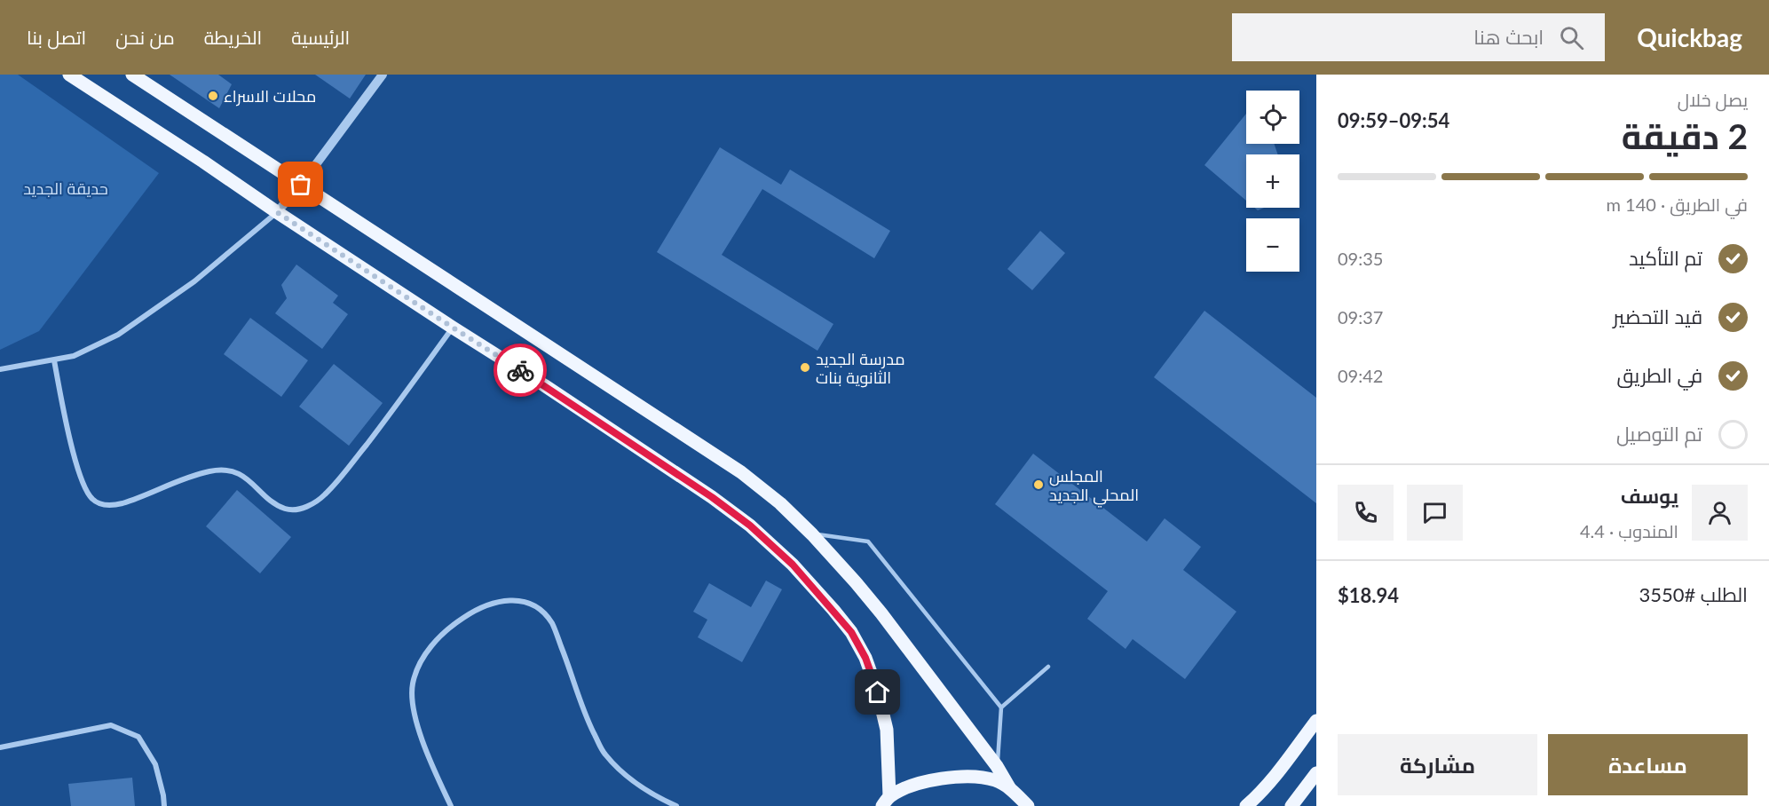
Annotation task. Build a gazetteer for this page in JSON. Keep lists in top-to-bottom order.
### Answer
{
  "parks": ["حديقة الجديد"],
  "places": ["محلات الاسراء", "مدرسة الجديد الثانوية بنات", "المجلس المحلي الجديد"],
  "page": {
    "header": "Quickbag",
    "search": "ابحث هنا",
    "nav": [
      "الرئيسية",
      "الخريطة",
      "من نحن",
      "اتصل بنا"
    ],
    "heading": ["2 دقيقة", "يصل خلال", "09:54–09:59"],
    "panel": [
      "يوسف",
      "المندوب · 4.4",
      "الطلب #3550",
      "$18.94"
    ],
    "map_buttons": ["+", "−"],
    "bar": "في الطريق · 140 m",
    "list": [
      ["تم التأكيد", "09:35"],
      ["قيد التحضير", "09:37"],
      ["في الطريق", "09:42"],
      "تم التوصيل"
    ],
    "buttons": ["مساعدة", "مشاركة"]
  }
}
